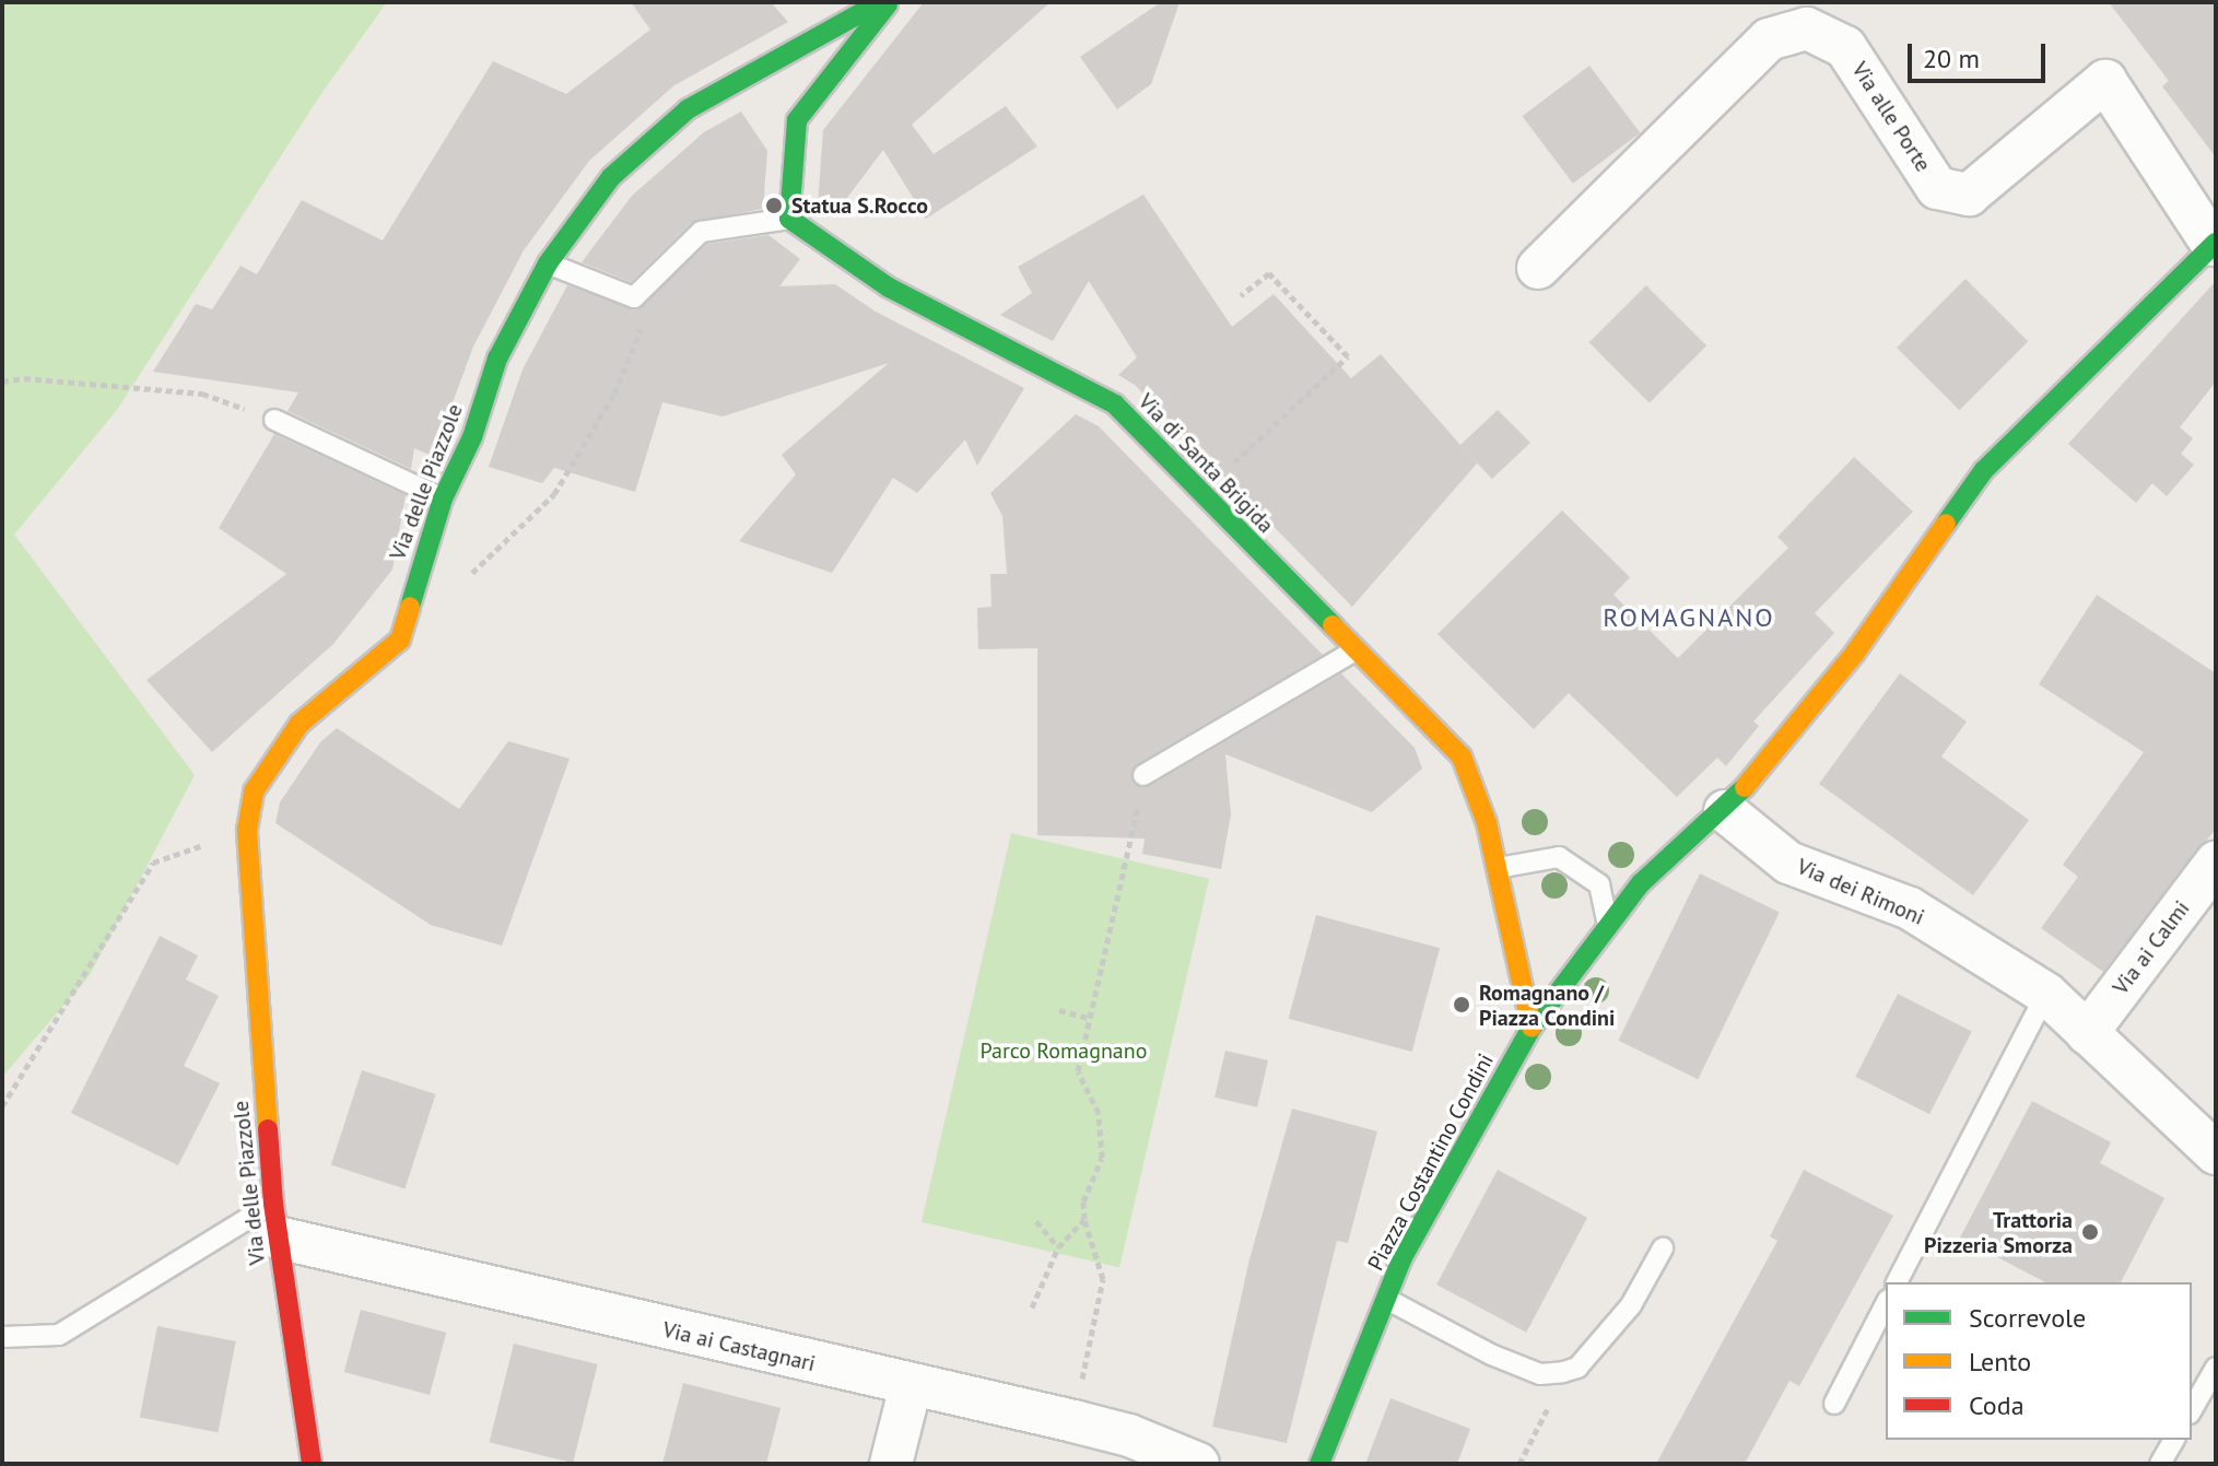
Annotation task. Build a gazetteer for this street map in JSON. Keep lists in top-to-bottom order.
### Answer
{
  "streets": {
    "street": [
      "Via alle Porte",
      "Via di Santa Brigida",
      "Via delle Piazzole",
      "Via dei Rimoni",
      "Via ai Calmi",
      "Piazza Costantino Condini",
      "Via ai Castagnari"
    ]
  },
  "crossings": [
    ["Via alle Porte", "Via dei Rimoni"],
    ["Via alle Porte", "Piazza Costantino Condini"],
    ["Via delle Piazzole", "Via ai Castagnari"],
    ["Via dei Rimoni", "Via ai Calmi"],
    ["Via dei Rimoni", "Piazza Costantino Condini"]
  ],
  "districts": ["ROMAGNANO"],
  "parks": ["Parco Romagnano"],
  "places": ["Statua S.Rocco", "Romagnano / Piazza Condini", "Trattoria Pizzeria Smorza"],
  "legend": ["Scorrevole", "Lento", "Coda"],
  "scale_bar": "20 m"
}
